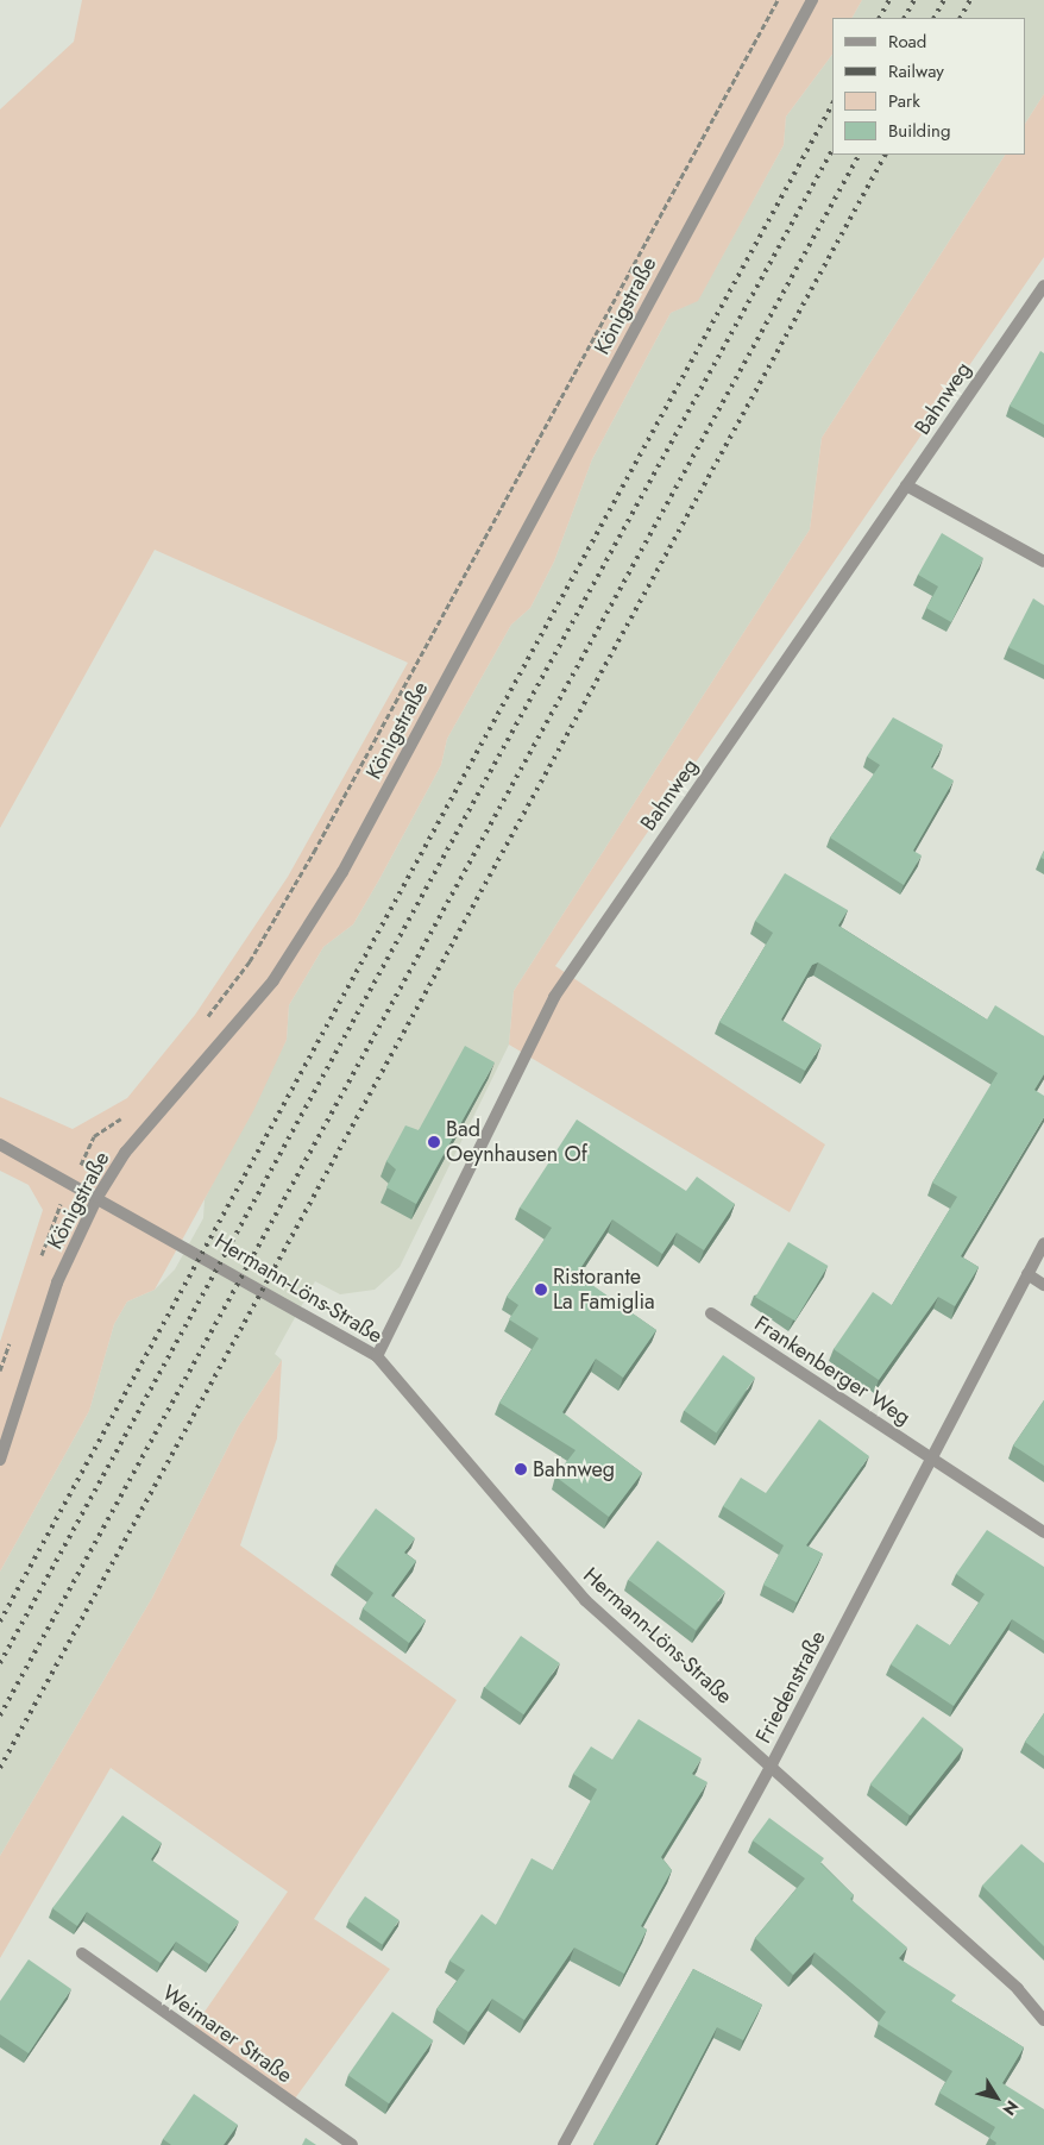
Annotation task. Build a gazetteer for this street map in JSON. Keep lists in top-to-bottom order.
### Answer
{
  "streets": {
    "street": [
      "Königstraße",
      "Bahnweg",
      "Hermann-Löns-Straße",
      "Frankenberger Weg",
      "Friedenstraße",
      "Weimarer Straße"
    ]
  },
  "crossings": [
    ["Königstraße", "Hermann-Löns-Straße"],
    ["Bahnweg", "Hermann-Löns-Straße"],
    ["Hermann-Löns-Straße", "Friedenstraße"],
    ["Frankenberger Weg", "Friedenstraße"]
  ],
  "places": ["Bad Oeynhausen Of", "Ristorante La Famiglia", "Bahnweg"],
  "legend": [
    "Road",
    "Railway",
    "Park",
    "Building"
  ],
  "north": "bottom right"
}
